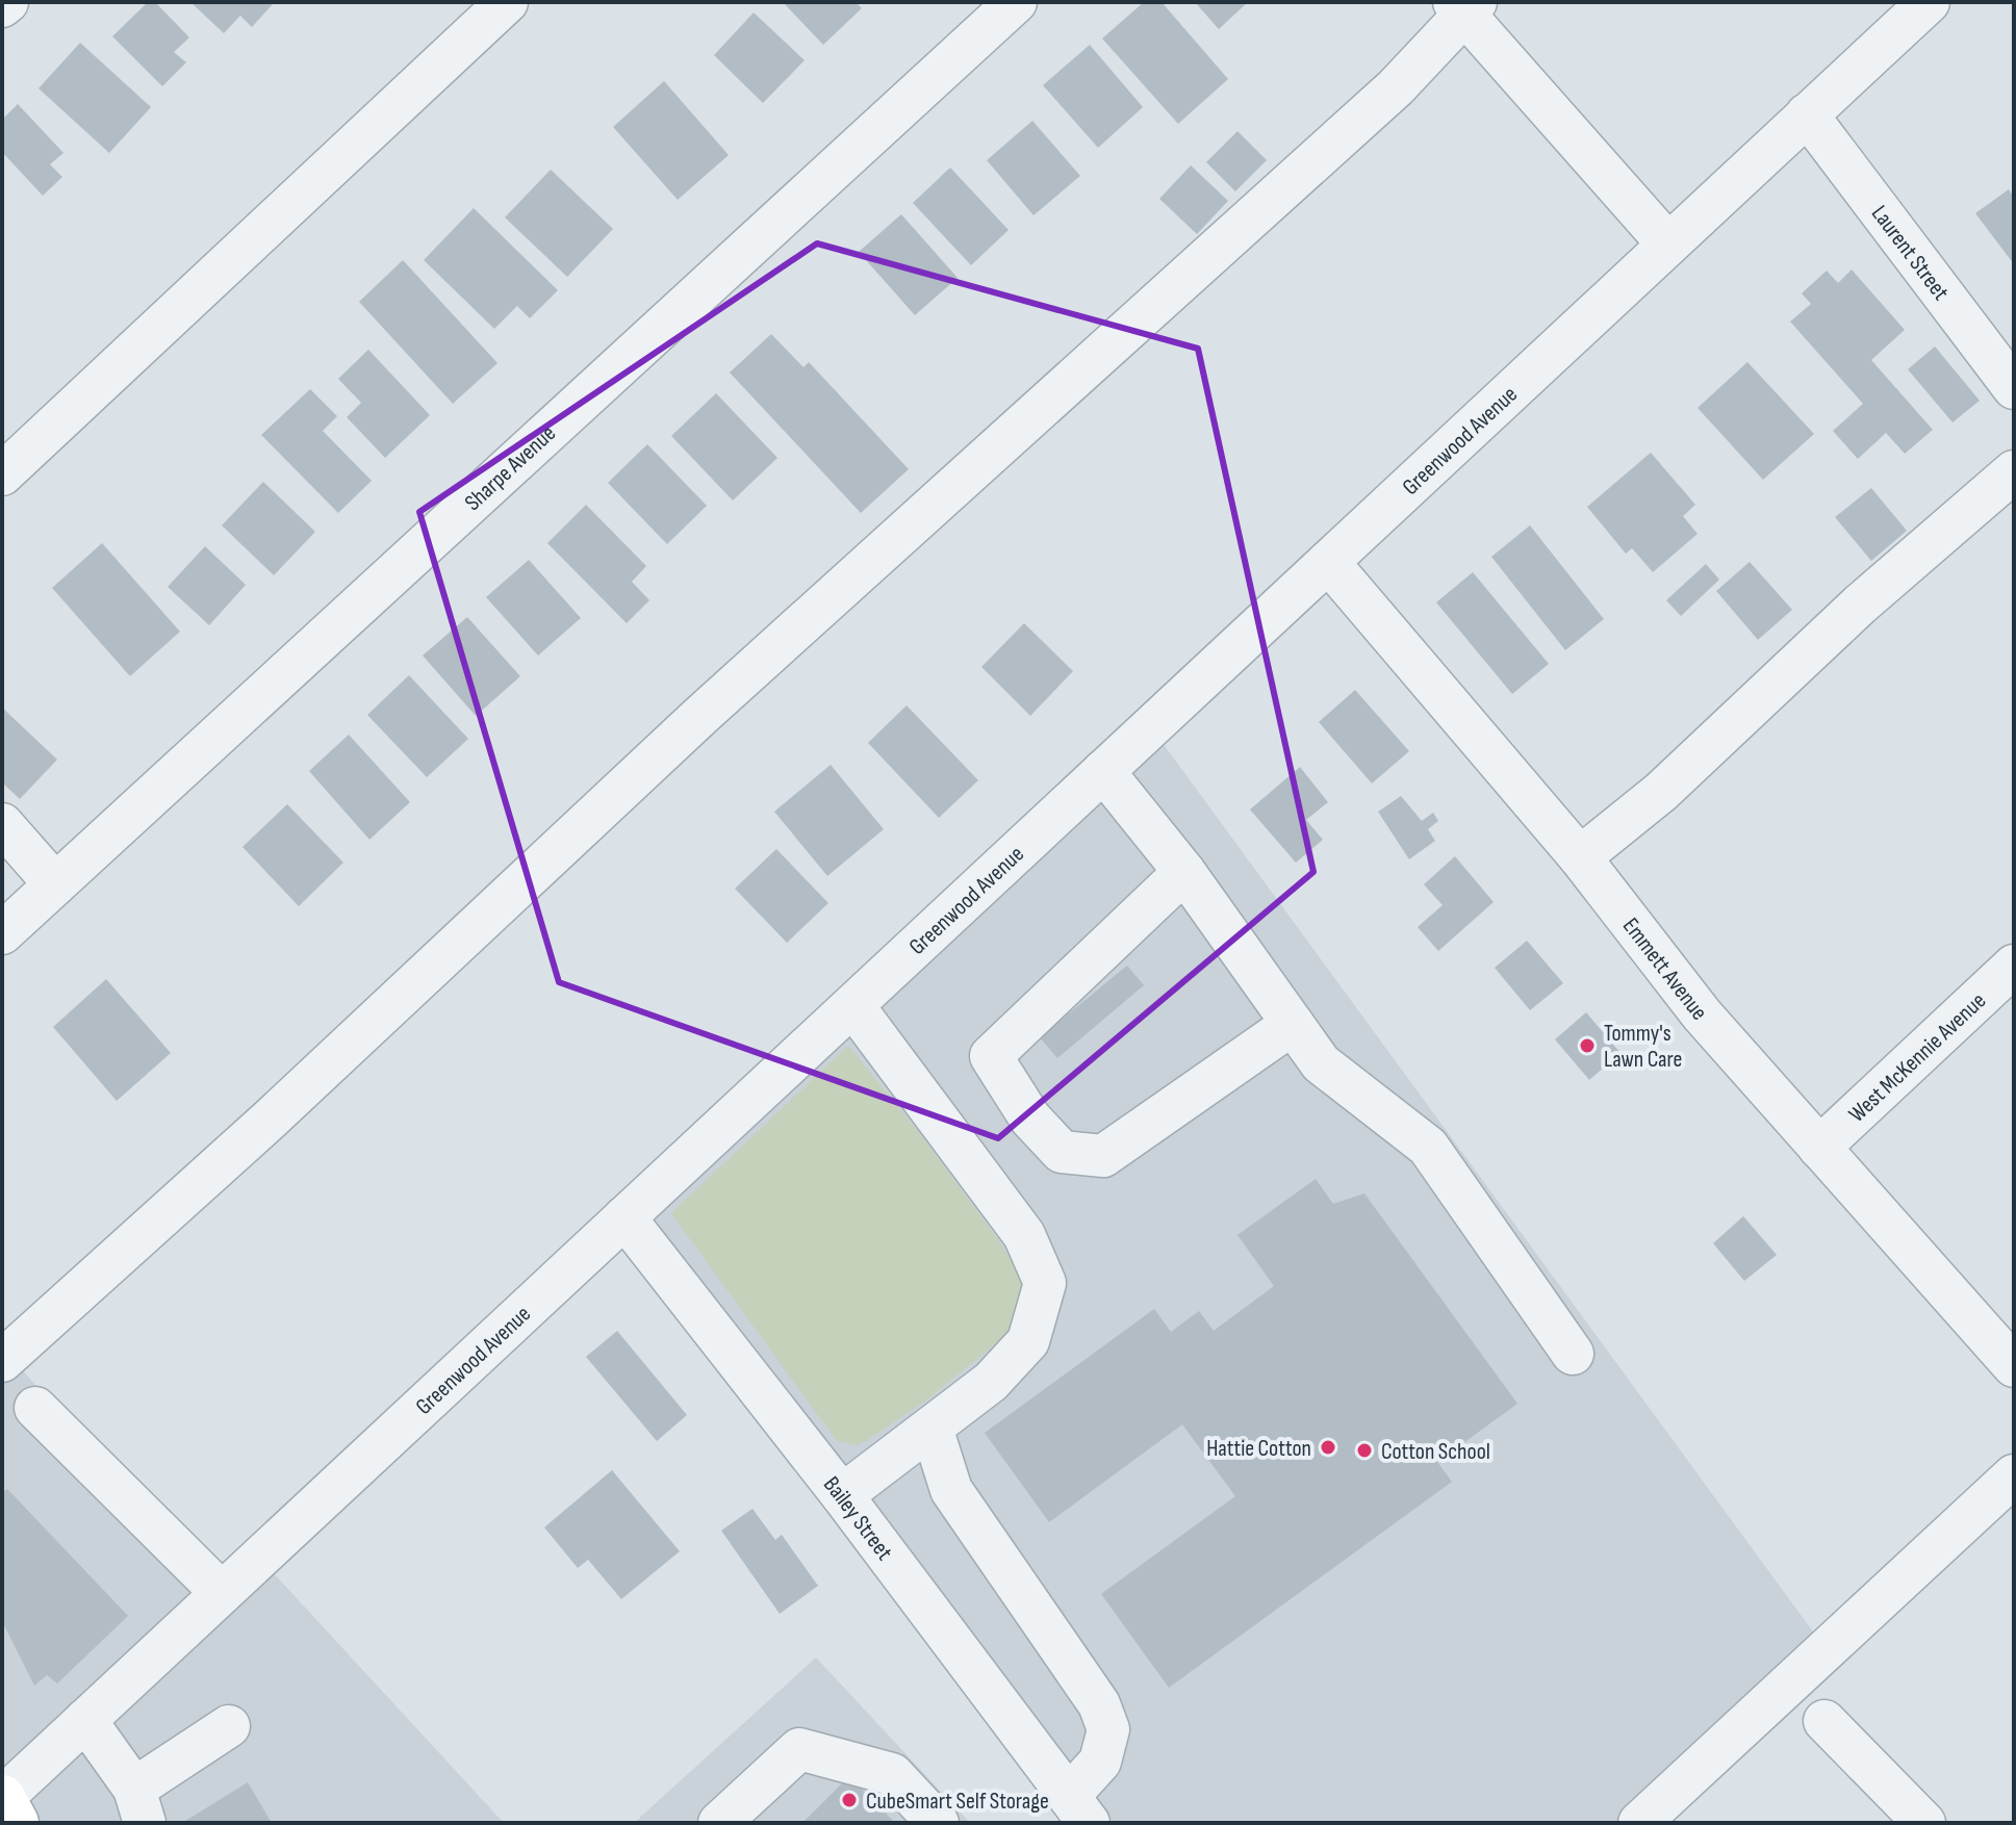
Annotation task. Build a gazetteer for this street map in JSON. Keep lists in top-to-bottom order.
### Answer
{
  "streets": {
    "street": [
      "Laurent Street",
      "Greenwood Avenue",
      "Sharpe Avenue",
      "Emmett Avenue",
      "West McKennie Avenue",
      "Bailey Street"
    ]
  },
  "crossings": [
    ["Laurent Street", "Greenwood Avenue"],
    ["Greenwood Avenue", "Emmett Avenue"],
    ["Greenwood Avenue", "Bailey Street"],
    ["Emmett Avenue", "West McKennie Avenue"]
  ],
  "places": [
    "Tommy's Lawn Care",
    "Hattie Cotton",
    "Cotton School",
    "CubeSmart Self Storage"
  ]
}
